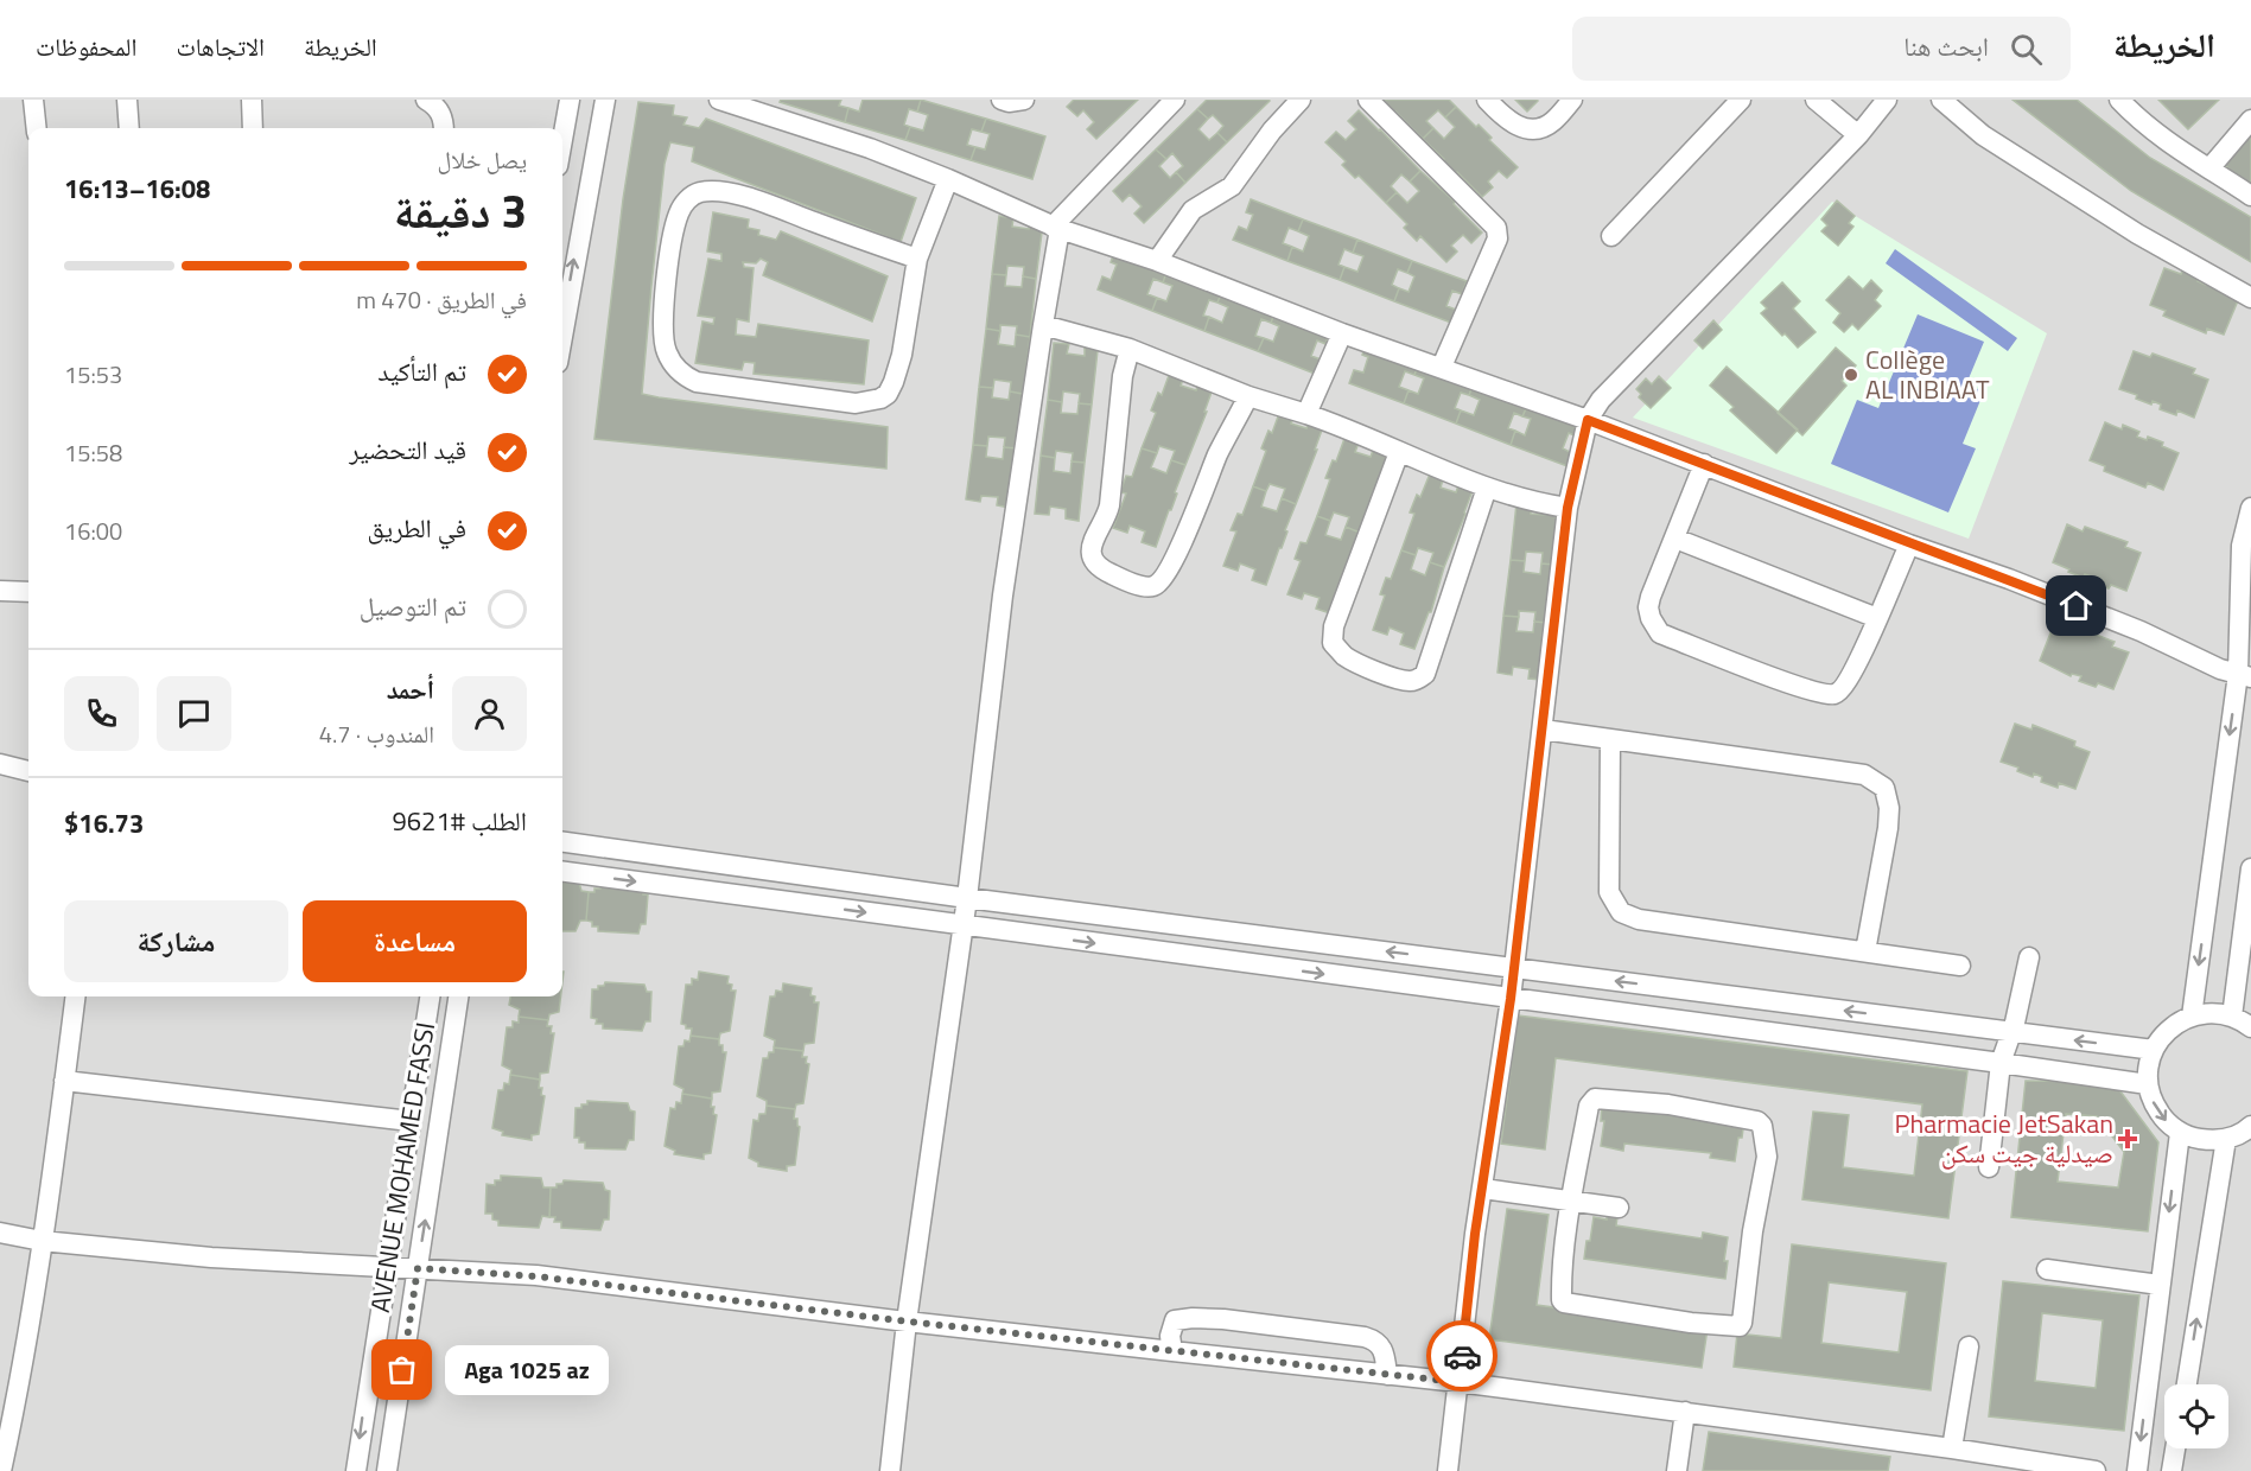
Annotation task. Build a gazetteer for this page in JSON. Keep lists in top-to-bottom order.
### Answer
{
  "streets": {
    "street": ["AVENUE MOHAMED FASSI"]
  },
  "places": {
    "other": ["Collège AL INBIAAT", "Aga 1025 az"],
    "health": ["Pharmacie JetSakan صيدلية جيت سكن"]
  },
  "page": {
    "header": "الخريطة",
    "search": "ابحث هنا",
    "nav": ["الخريطة", "الاتجاهات", "المحفوظات"],
    "heading": ["3 دقيقة", "يصل خلال", "16:08–16:13"],
    "panel": [
      "أحمد",
      "المندوب · 4.7",
      "الطلب #9621",
      "$16.73"
    ],
    "bar": "في الطريق · 470 m",
    "list": [
      ["تم التأكيد", "15:53"],
      ["قيد التحضير", "15:58"],
      ["في الطريق", "16:00"],
      "تم التوصيل"
    ],
    "buttons": ["مساعدة", "مشاركة"],
    "bubble": "Aga 1025 az"
  }
}
